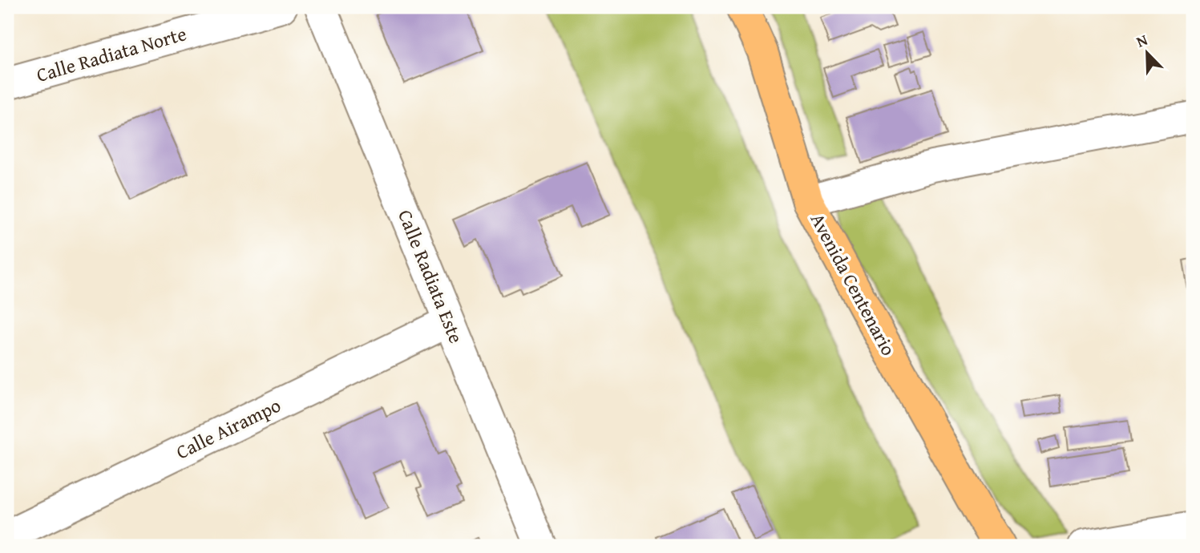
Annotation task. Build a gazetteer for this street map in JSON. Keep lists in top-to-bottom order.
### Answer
{
  "streets": {
    "main road": ["Avenida Centenario"],
    "street": ["Calle Radiata Norte", "Calle Radiata Este", "Calle Airampo"]
  },
  "crossings": [
    ["Calle Radiata Este", "Calle Airampo"]
  ],
  "north": "top left"
}
